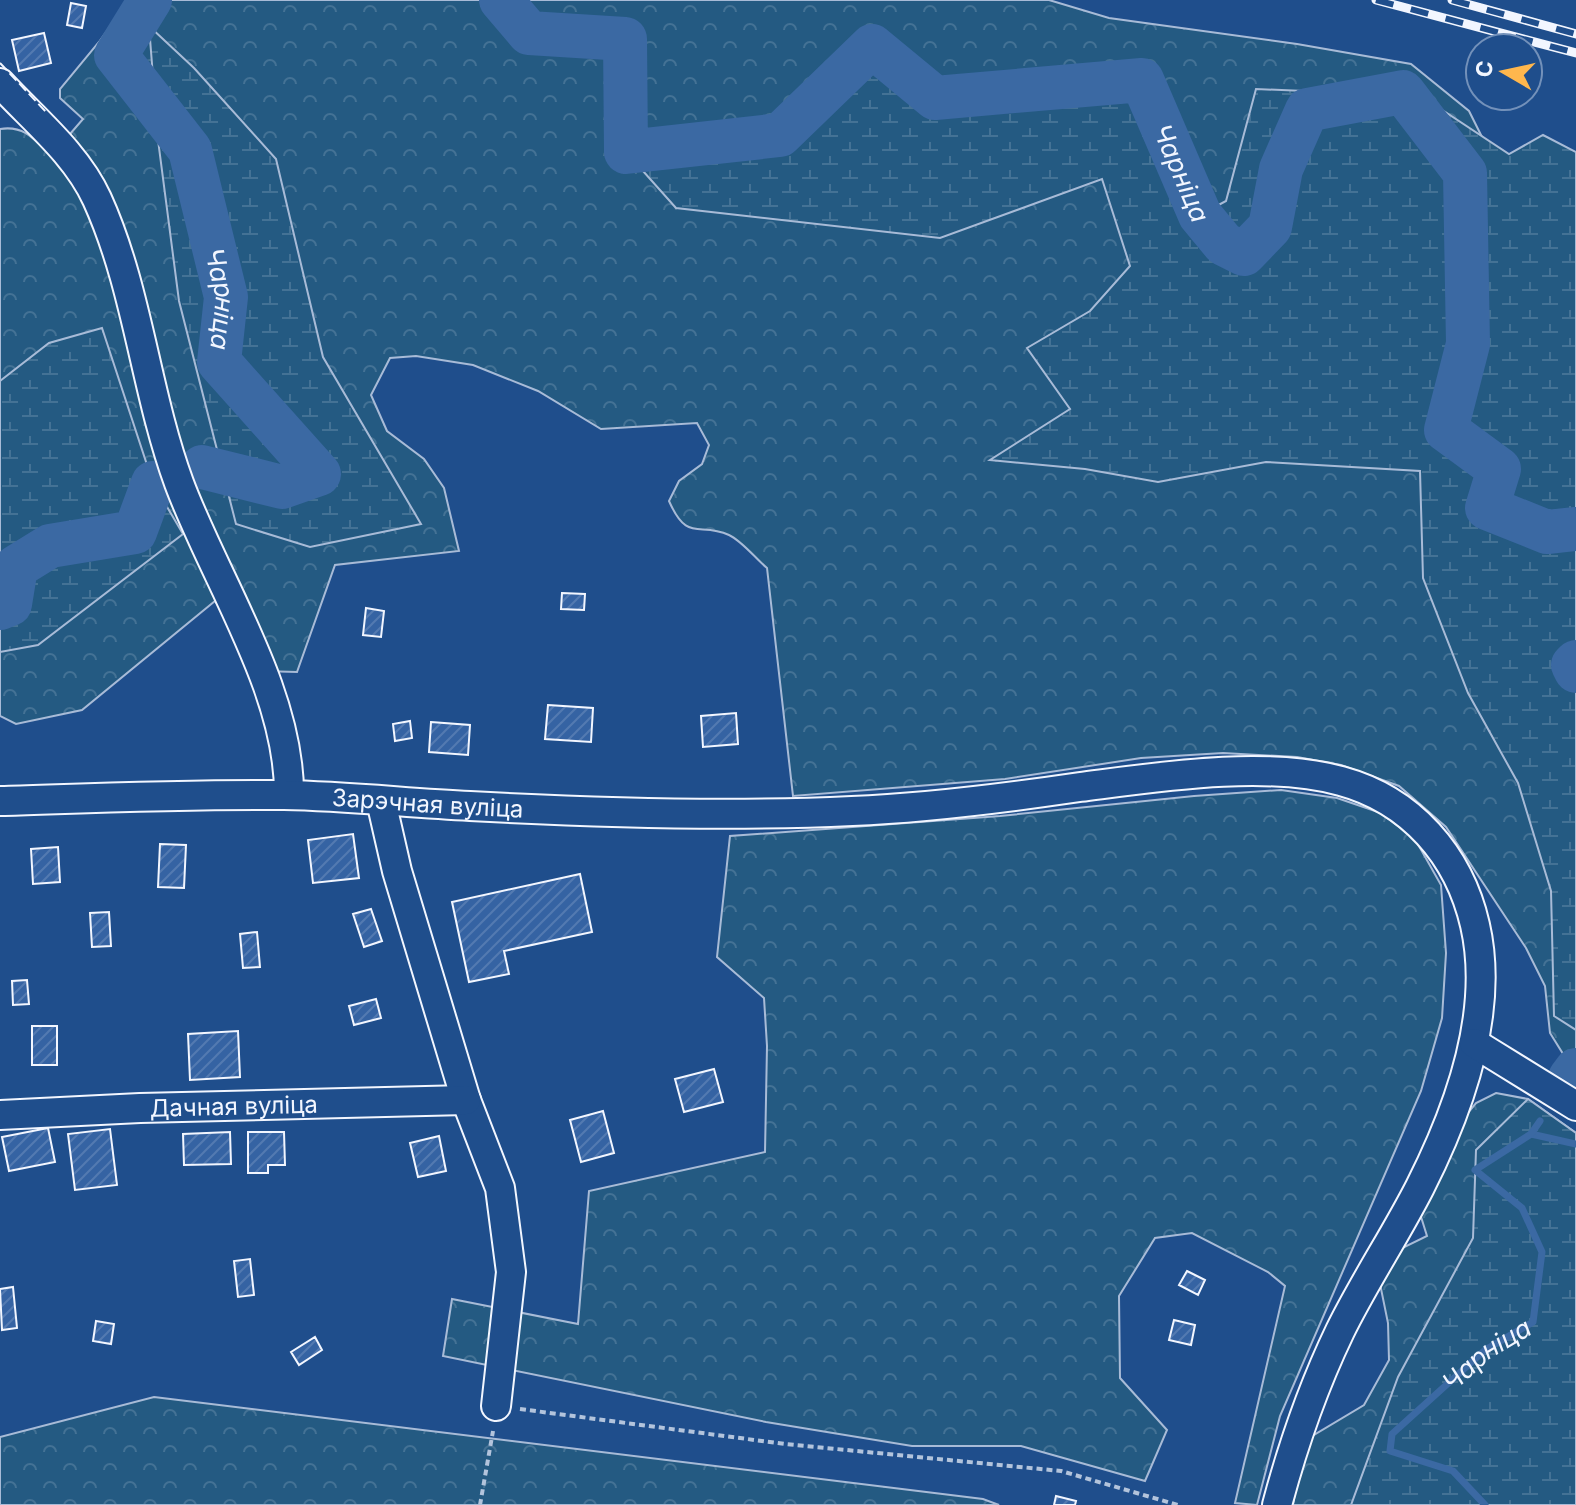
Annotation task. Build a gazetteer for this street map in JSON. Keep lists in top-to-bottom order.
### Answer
{
  "streets": {
    "street": ["Зарэчная вуліца", "Дачная вуліца"]
  },
  "water": ["Чарніца"],
  "north": "left"
}
